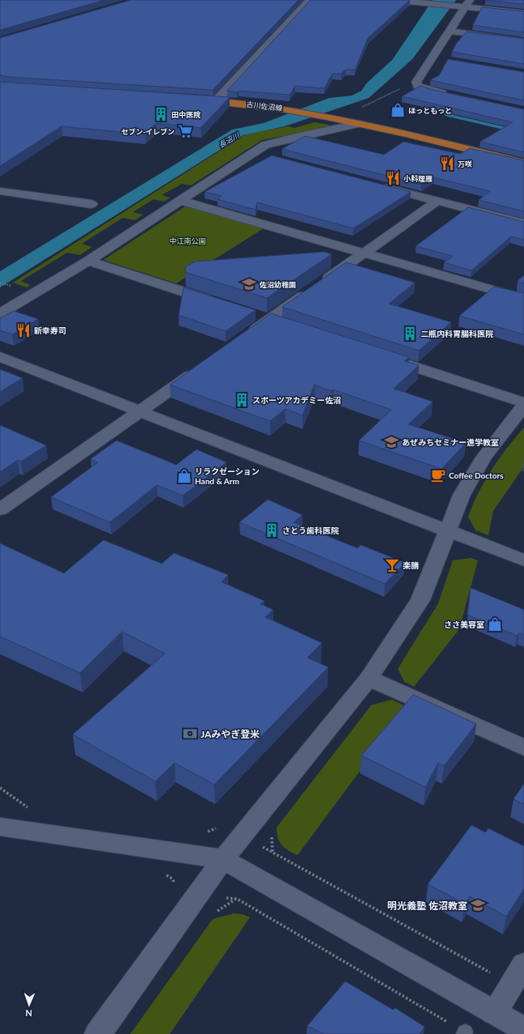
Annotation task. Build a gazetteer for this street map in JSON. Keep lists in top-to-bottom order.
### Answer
{
  "streets": {
    "main road": ["古川佐沼線"]
  },
  "water": ["長沼川"],
  "parks": ["中江南公園"],
  "places": {
    "shop": ["ほっともっと", "リラクゼーション Hand & Arm", "ささ美容室"],
    "building": [
      "田中医院",
      "二瓶内科胃腸科医院",
      "スポーツアカデミー佐沼",
      "さとう歯科医院"
    ],
    "supermarket": ["セブン-イレブン"],
    "restaurant": ["万咲", "小料理雁", "新幸寿司"],
    "school or university": ["佐沼幼稚園", "あぜみちセミナー進学教室", "明光義塾 佐沼教室"],
    "cafe": ["Coffee Doctors"],
    "bar": ["楽膳"],
    "bank": ["JAみやぎ登米"]
  },
  "north": "bottom"
}
